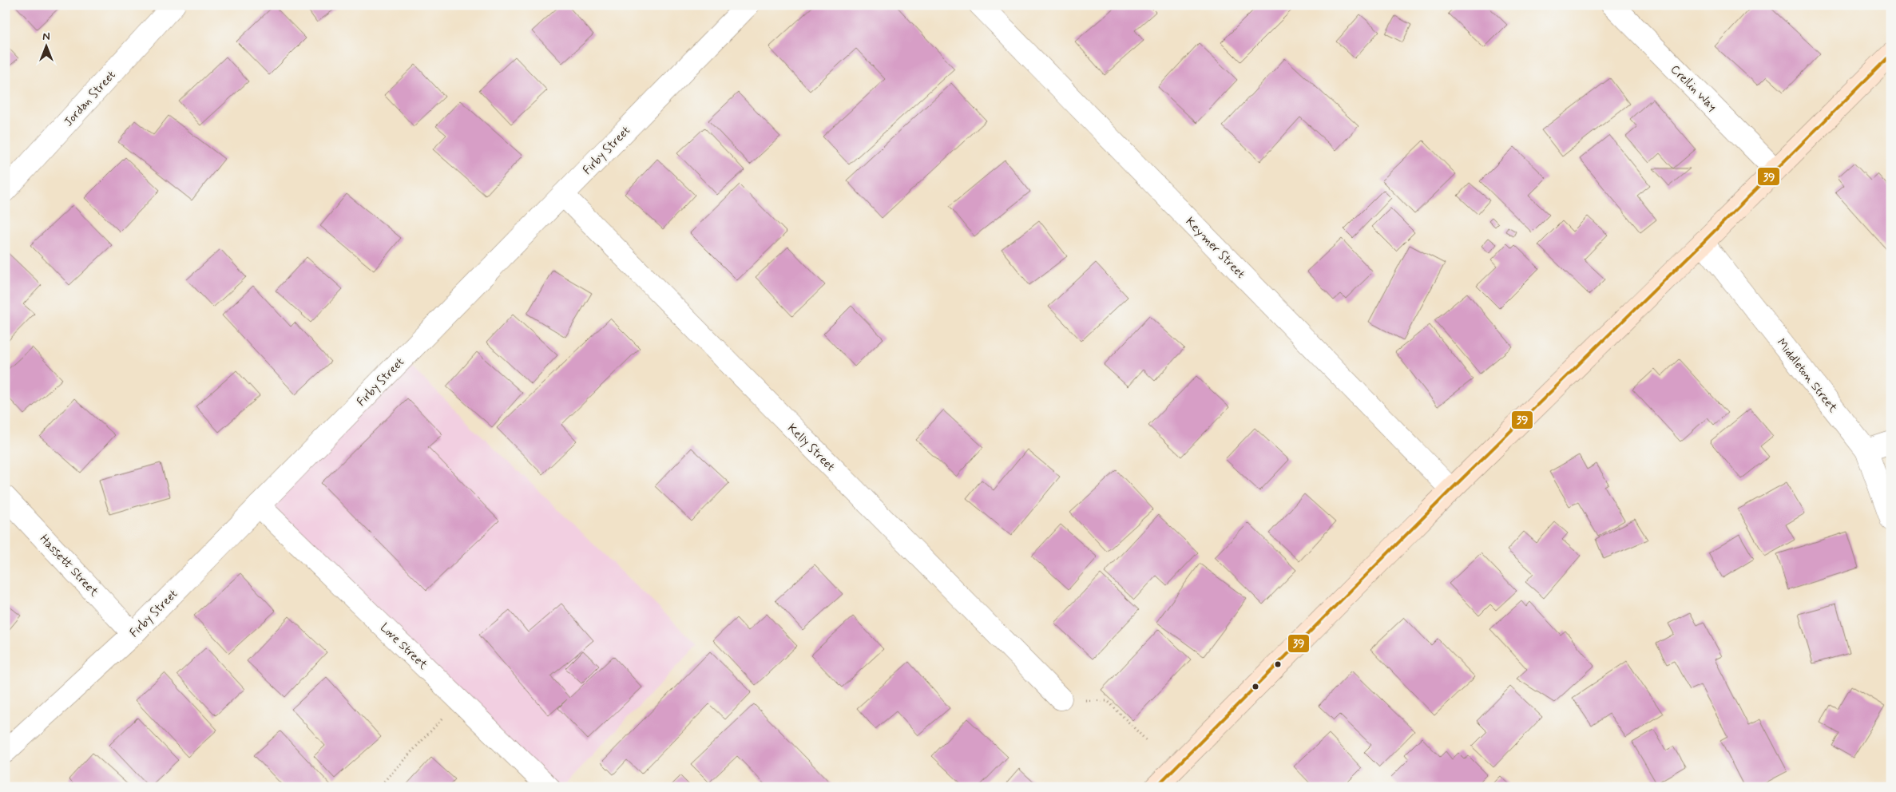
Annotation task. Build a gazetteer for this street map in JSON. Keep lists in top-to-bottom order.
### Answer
{
  "streets": {
    "street": [
      "Crellin Way",
      "Jordan Street",
      "Firby Street",
      "Keymer Street",
      "Middleton Street",
      "Kelly Street",
      "Hassett Street",
      "Love Street"
    ]
  },
  "crossings": [
    ["Firby Street", "Kelly Street"],
    ["Firby Street", "Hassett Street"],
    ["Firby Street", "Love Street"]
  ],
  "lines": ["transit line 39"],
  "north": "top"
}
